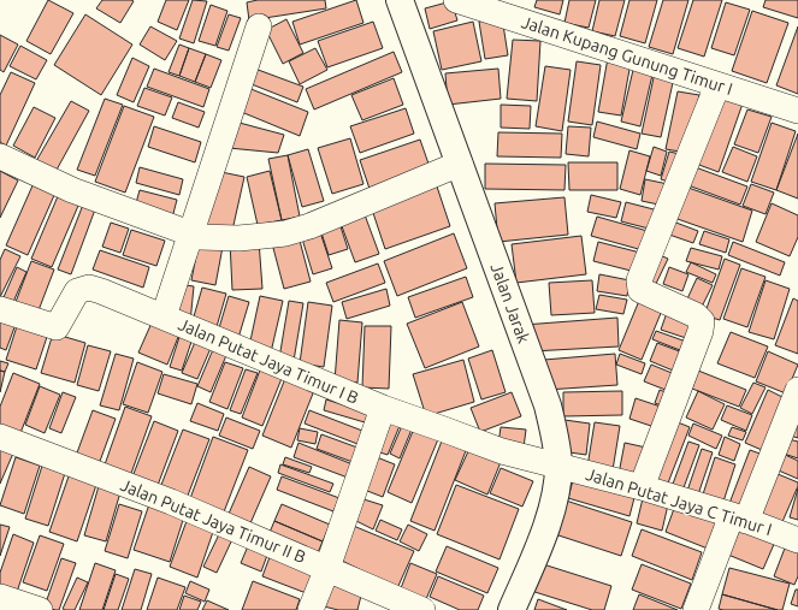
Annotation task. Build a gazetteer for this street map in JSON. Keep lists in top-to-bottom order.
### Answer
{
  "streets": {
    "street": [
      "Jalan Kupang Gunung Timur I",
      "Jalan Jarak",
      "Jalan Putat Jaya Timur I B",
      "Jalan Putat Jaya C Timur I",
      "Jalan Putat Jaya Timur II B"
    ]
  },
  "crossings": [
    ["Jalan Jarak", "Jalan Putat Jaya Timur I B"],
    ["Jalan Jarak", "Jalan Putat Jaya C Timur I"],
    ["Jalan Putat Jaya Timur I B", "Jalan Putat Jaya C Timur I"]
  ]
}
